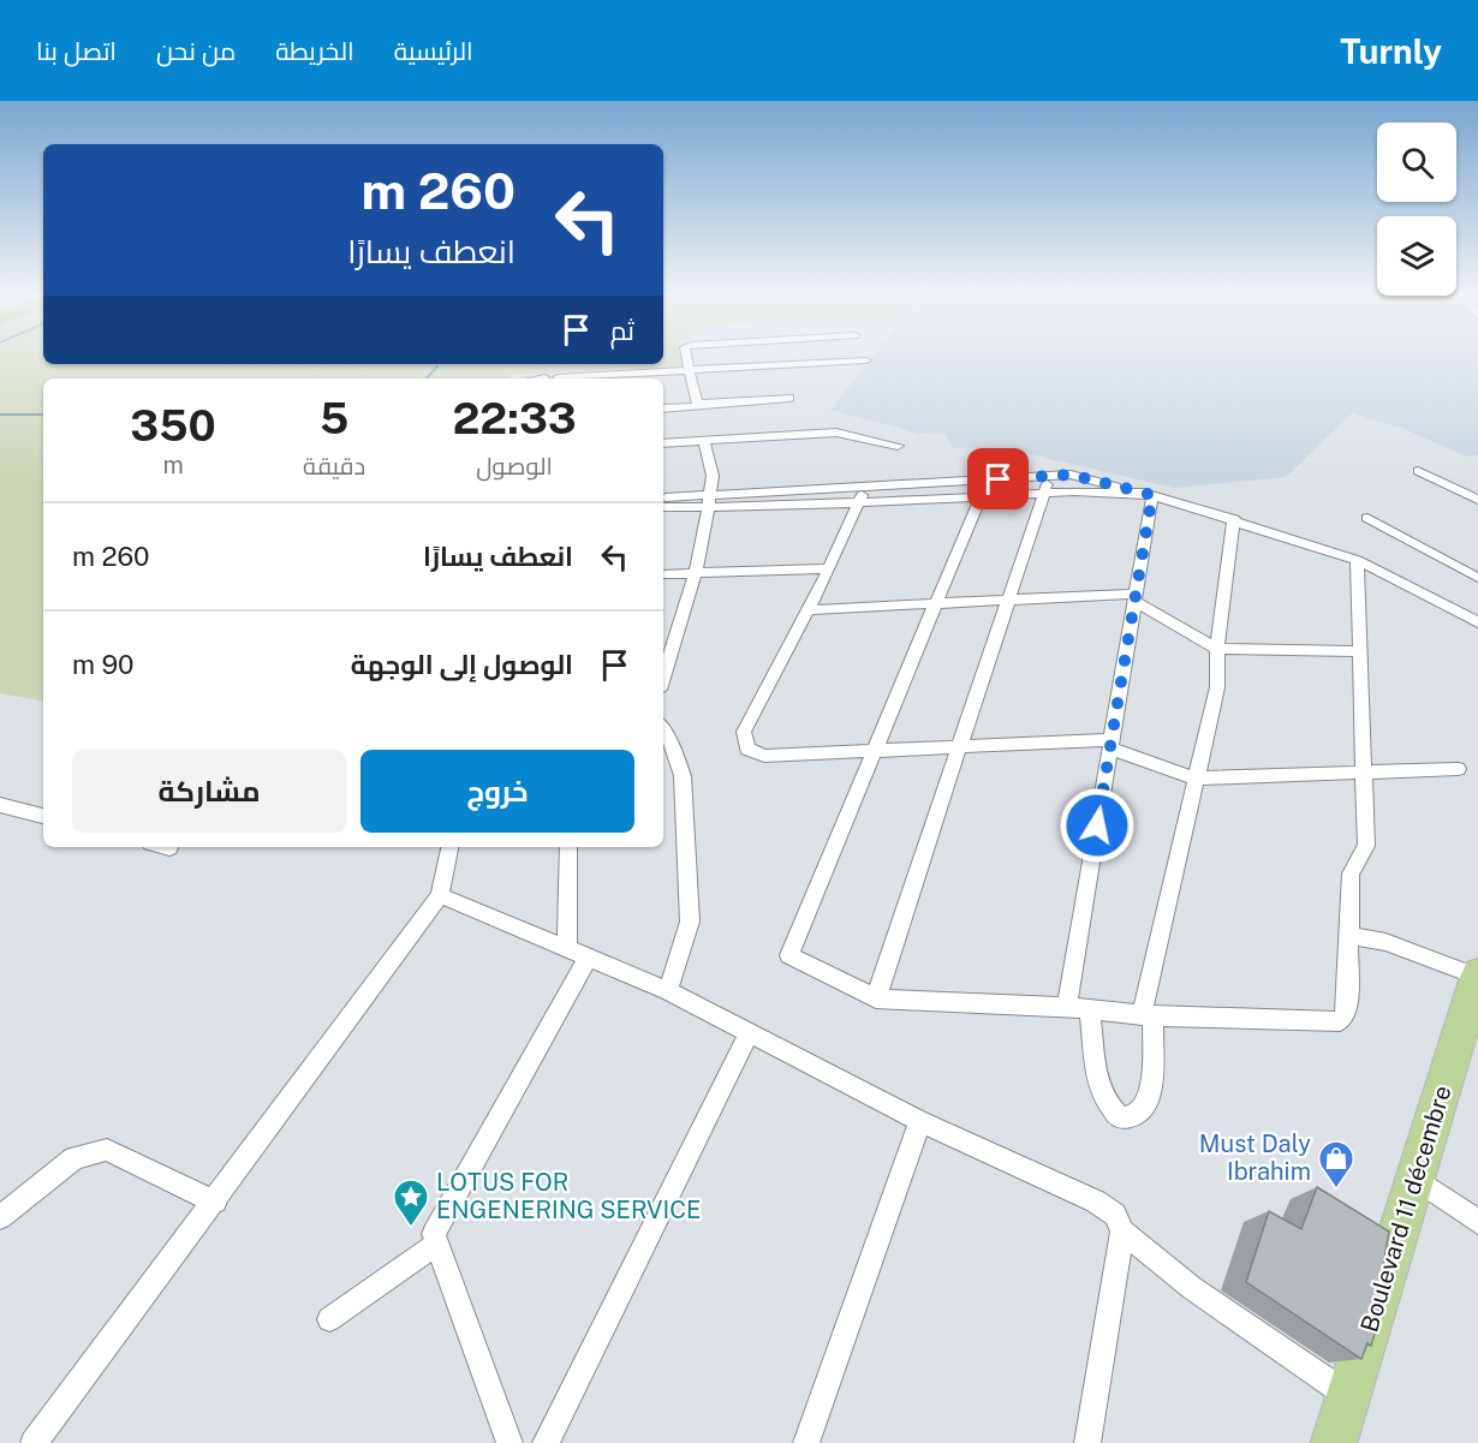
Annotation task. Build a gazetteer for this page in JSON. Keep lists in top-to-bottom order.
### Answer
{
  "streets": {
    "main road": ["Boulevard 11 décembre"]
  },
  "places": {
    "shop": ["Must Daly Ibrahim"],
    "place": ["LOTUS FOR ENGENERING SERVICE"]
  },
  "page": {
    "header": "Turnly",
    "nav": [
      "الرئيسية",
      "الخريطة",
      "من نحن",
      "اتصل بنا"
    ],
    "turn": ["260 m", "انعطف يسارًا"],
    "then": "ثم",
    "eta": [
      "22:33",
      "الوصول",
      "5",
      "دقيقة",
      "350",
      "m"
    ],
    "list": [
      {
        "name": "انعطف يسارًا",
        "value": "260 m"
      },
      {
        "name": "الوصول إلى الوجهة",
        "value": "90 m"
      }
    ],
    "buttons": ["خروج", "مشاركة"]
  }
}
